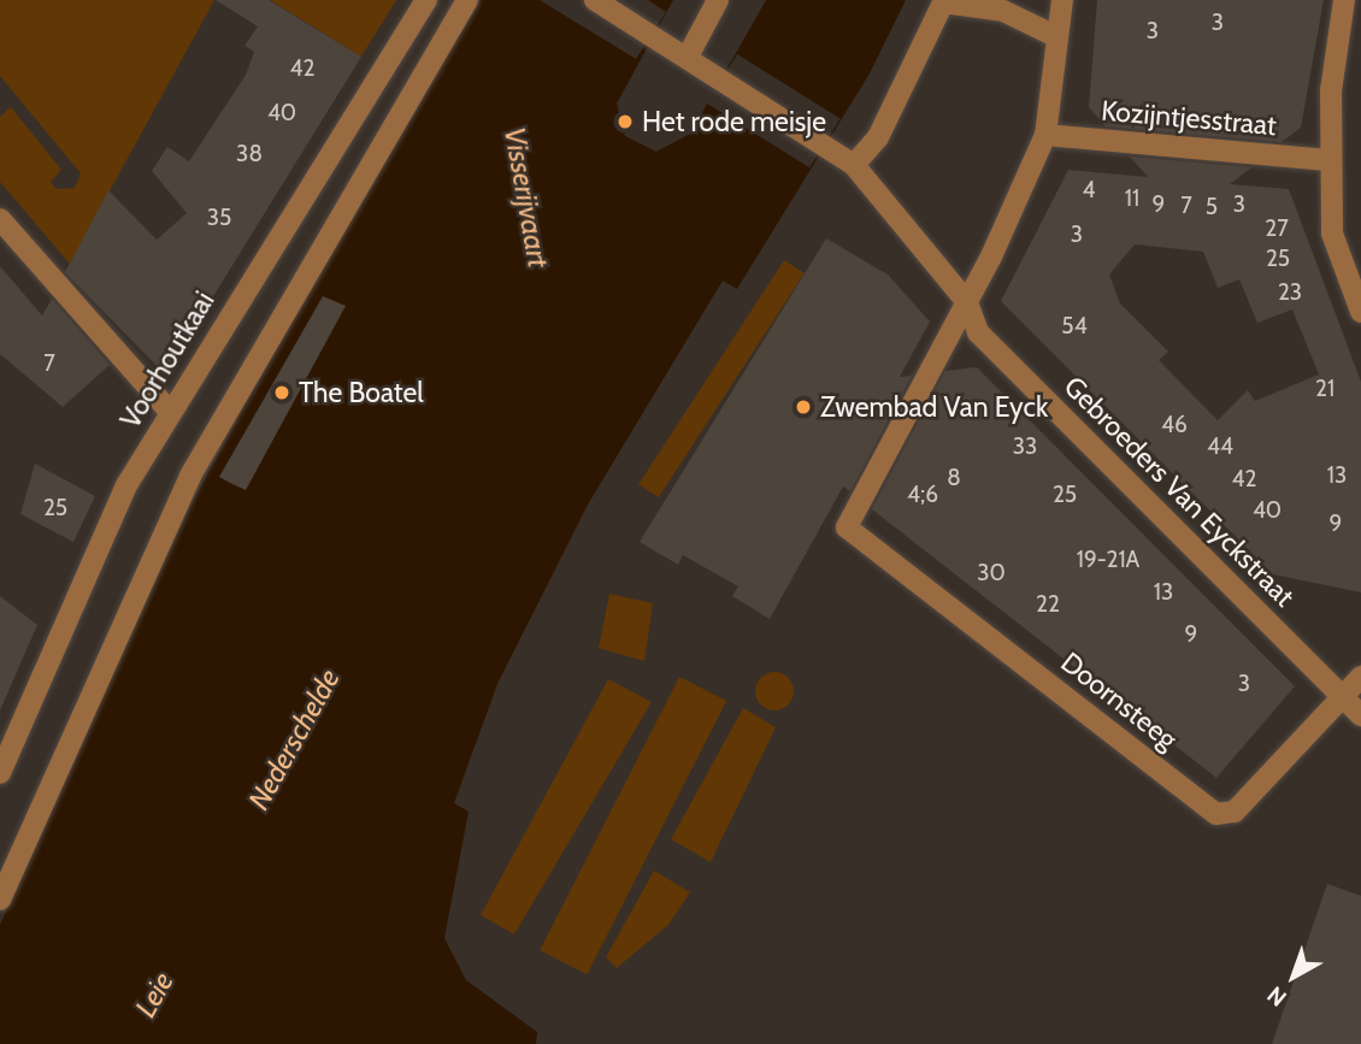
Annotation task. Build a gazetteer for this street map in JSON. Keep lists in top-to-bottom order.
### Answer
{
  "streets": {
    "street": [
      "Kozijntjesstraat",
      "Voorhoutkaai",
      "Gebroeders Van Eyckstraat",
      "Doornsteeg"
    ]
  },
  "crossings": [
    ["Gebroeders Van Eyckstraat", "Doornsteeg"]
  ],
  "water": ["Visserijvaart", "Nederschelde", "Leie"],
  "places": ["Het rode meisje", "The Boatel", "Zwembad Van Eyck"],
  "house_numbers": [
    "3",
    "3",
    "42",
    "40",
    "38",
    "4",
    "11",
    "9",
    "3",
    "7",
    "5",
    "35",
    "27",
    "3",
    "25",
    "23",
    "54",
    "7",
    "21",
    "46",
    "33",
    "44",
    "13",
    "8",
    "42",
    "4;6",
    "25",
    "25",
    "40",
    "9",
    "19-21A",
    "30",
    "13",
    "22",
    "9",
    "3"
  ],
  "north": "bottom left"
}
